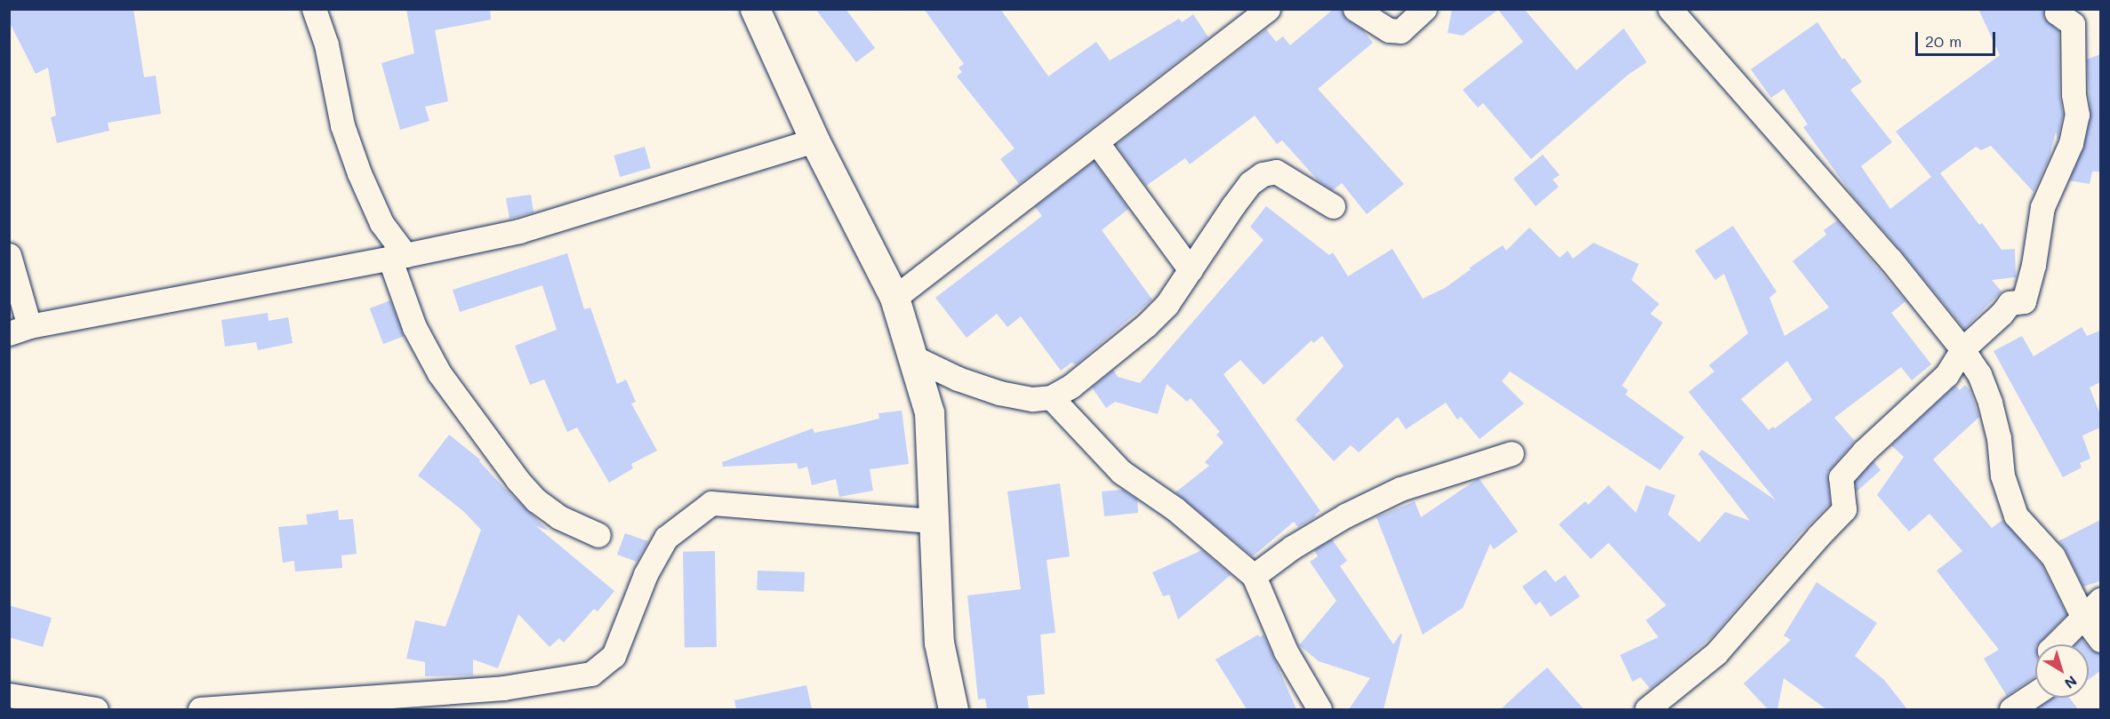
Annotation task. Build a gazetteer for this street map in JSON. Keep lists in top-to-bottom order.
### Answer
{
  "scale_bar": "20 m",
  "north": "bottom right"
}
